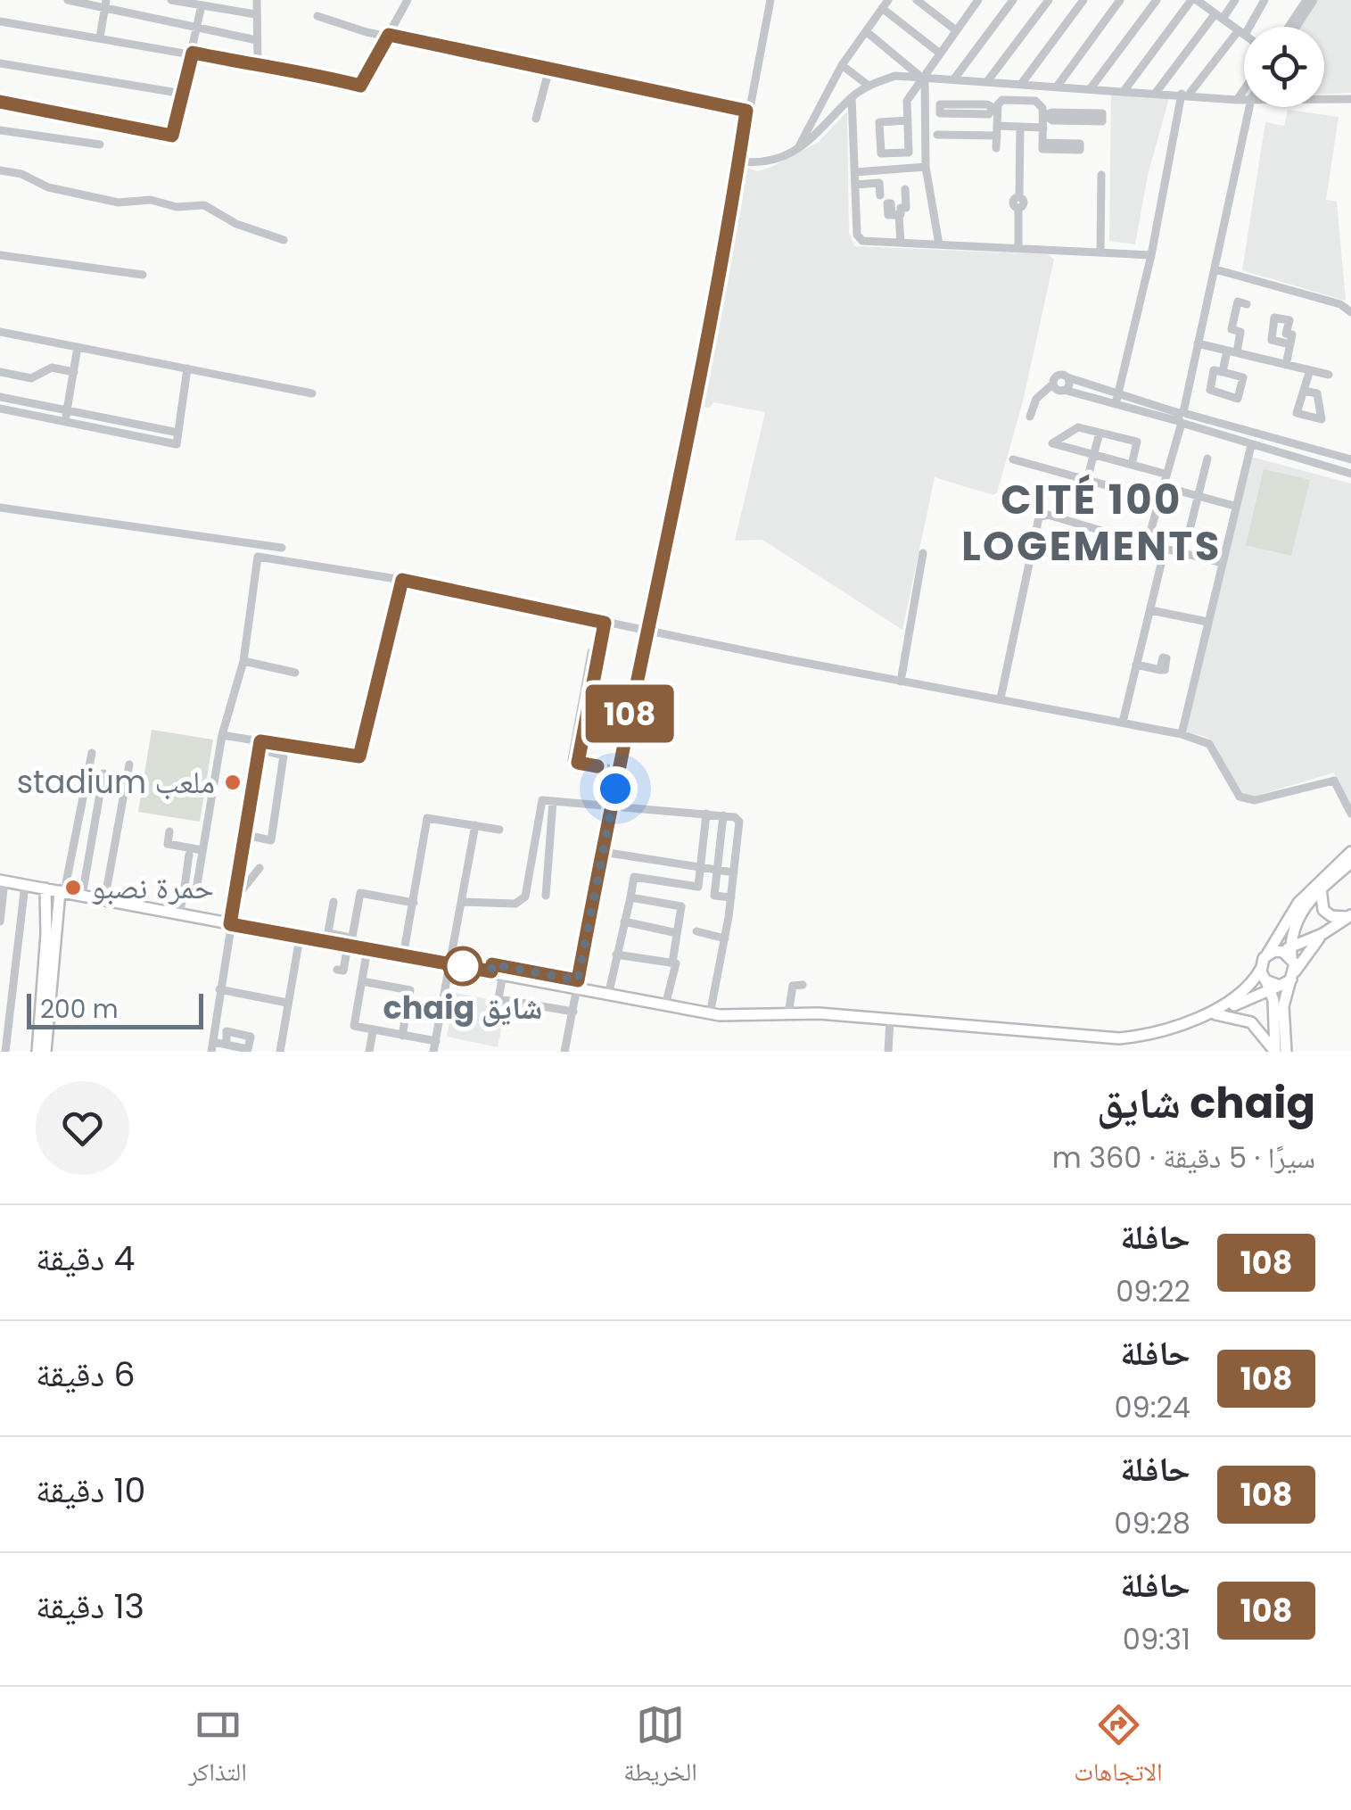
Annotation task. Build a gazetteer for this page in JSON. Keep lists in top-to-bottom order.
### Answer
{
  "districts": ["CITÉ 100 LOGEMENTS"],
  "places": ["stadium ملعب", "حمرة نصبو", "chaig شايق"],
  "lines": ["bus line 108"],
  "scale_bar": "200 m",
  "page": {
    "on_map": "108",
    "scale": "200 m",
    "heading": ["chaig شايق", "سيرًا · 5 دقيقة · 360 m"],
    "list": [
      {
        "mark": "108",
        "name": "حافلة",
        "note": "09:22",
        "value": "4 دقيقة"
      },
      {
        "mark": "108",
        "name": "حافلة",
        "note": "09:24",
        "value": "6 دقيقة"
      },
      {
        "mark": "108",
        "name": "حافلة",
        "note": "09:28",
        "value": "10 دقيقة"
      },
      {
        "mark": "108",
        "name": "حافلة",
        "note": "09:31",
        "value": "13 دقيقة"
      }
    ],
    "tabs": ["الاتجاهات", "الخريطة", "التذاكر"]
  }
}
